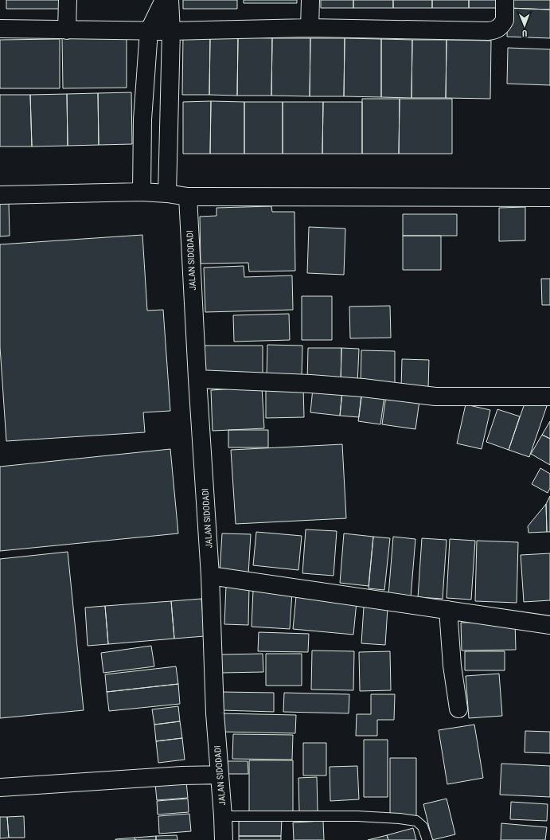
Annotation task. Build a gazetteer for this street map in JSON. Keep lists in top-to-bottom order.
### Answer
{
  "streets": {
    "street": ["JALAN SIDODADI"]
  },
  "north": "bottom"
}
